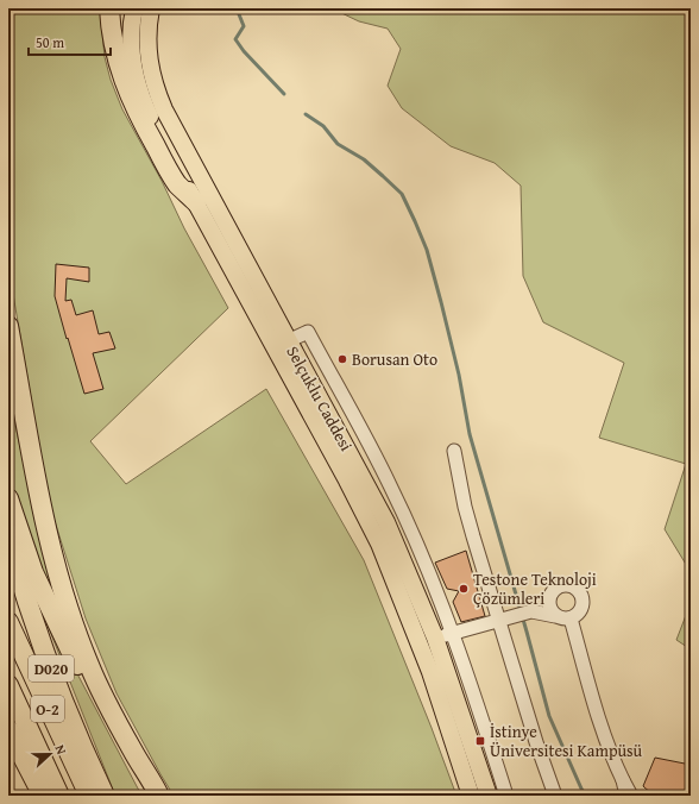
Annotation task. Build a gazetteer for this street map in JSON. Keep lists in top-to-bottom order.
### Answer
{
  "streets": {
    "highway": ["D020", "O-2"],
    "main road": ["Selçuklu Caddesi"]
  },
  "places": {
    "other": ["Borusan Oto", "Testone Teknoloji Çözümleri"],
    "transit": ["İstinye Üniversitesi Kampüsü"]
  },
  "scale_bar": "50 m",
  "north": "right"
}
